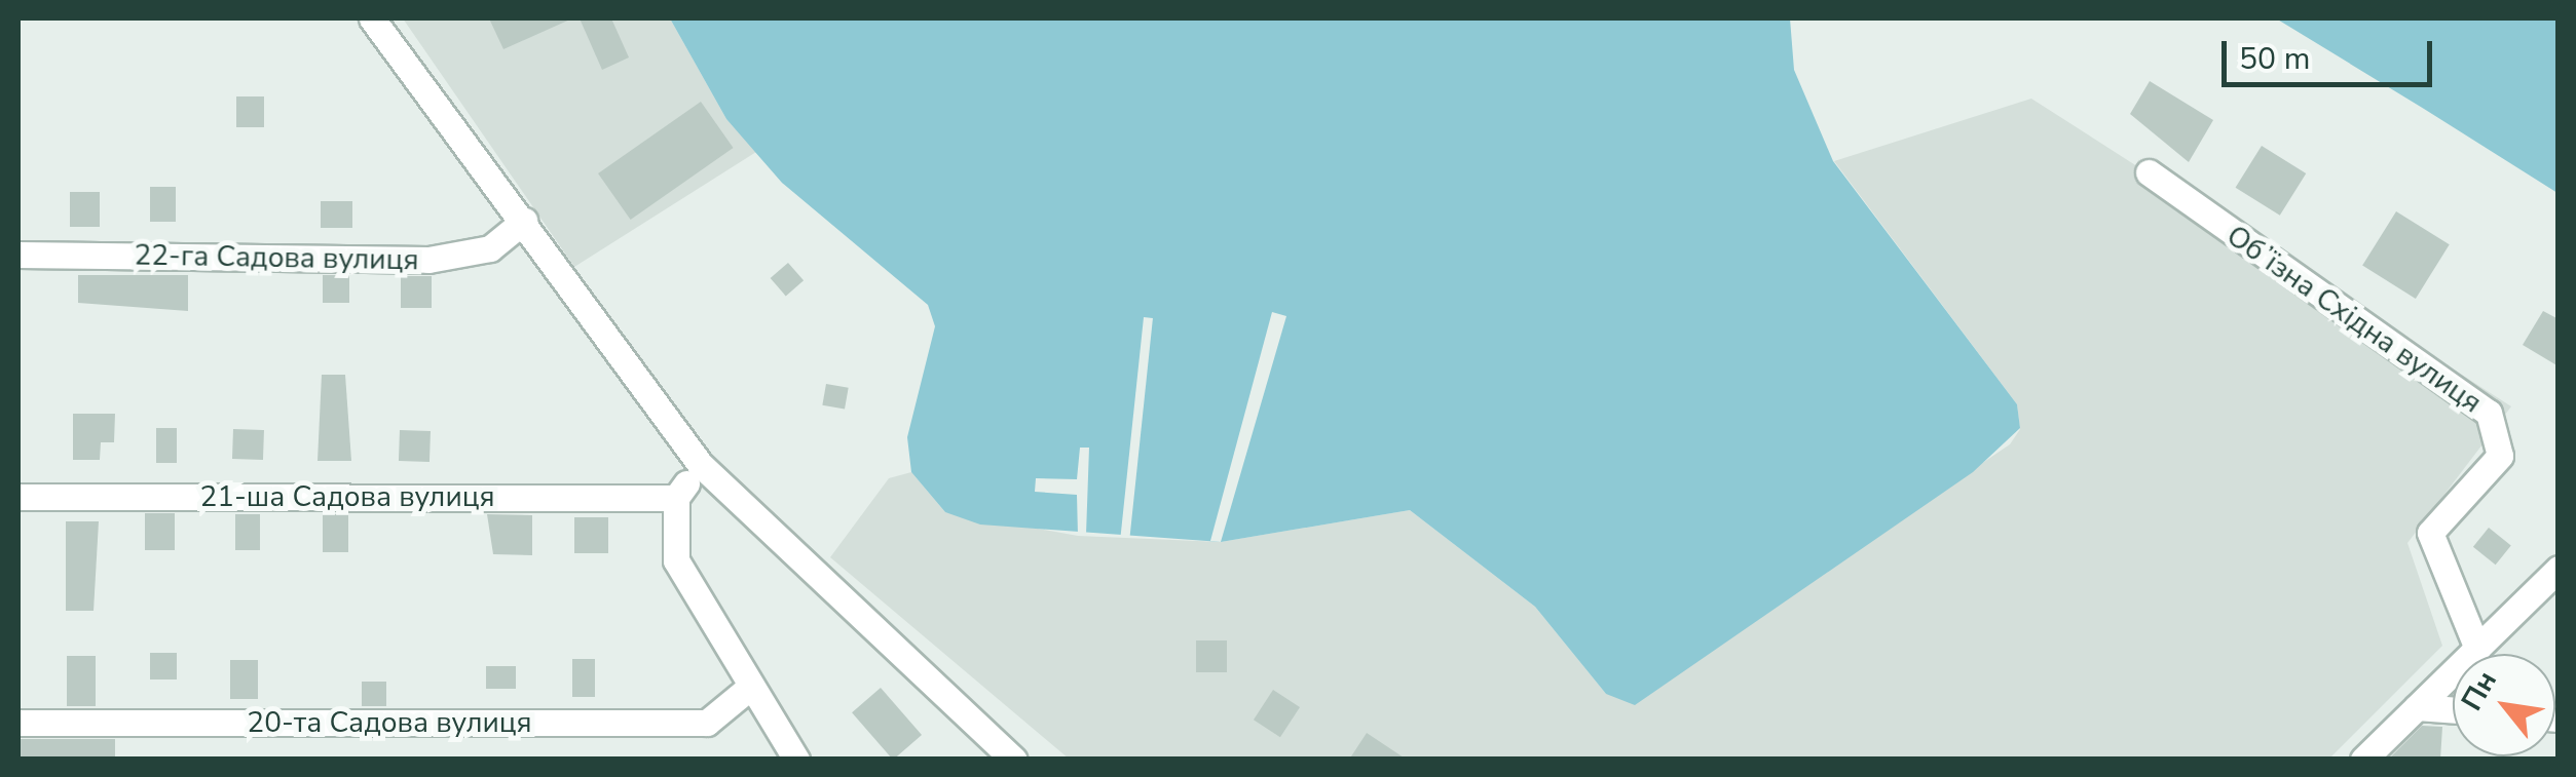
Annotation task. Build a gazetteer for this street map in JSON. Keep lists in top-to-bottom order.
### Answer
{
  "streets": {
    "street": [
      "22-га Садова вулиця",
      "Обʼїзна Східна вулиця",
      "21-ша Садова вулиця",
      "20-та Садова вулиця"
    ]
  },
  "scale_bar": "50 m",
  "north": "top left"
}
